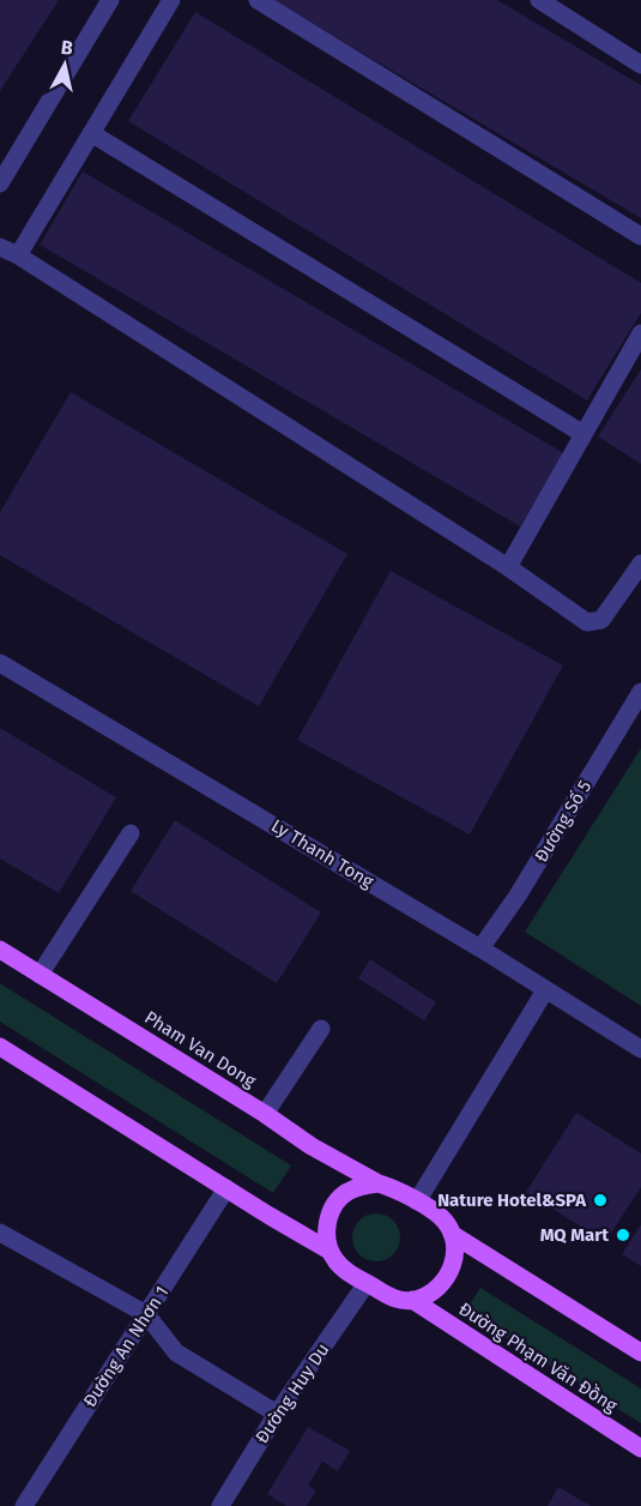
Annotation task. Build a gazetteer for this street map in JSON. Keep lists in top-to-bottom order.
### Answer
{
  "streets": {
    "main road": ["Pham Van Dong", "Đường Phạm Văn Đồng"],
    "street": [
      "Đường Số 5",
      "Ly Thanh Tong",
      "Đường An Nhơn 1",
      "Đường Huy Du"
    ]
  },
  "crossings": [
    ["Đường Số 5", "Ly Thanh Tong"],
    ["Pham Van Dong", "Đường Phạm Văn Đồng"],
    ["Pham Van Dong", "Đường Huy Du"],
    ["Đường Phạm Văn Đồng", "Đường Huy Du"]
  ],
  "places": ["Nature Hotel&SPA", "MQ Mart"],
  "north": "top"
}
